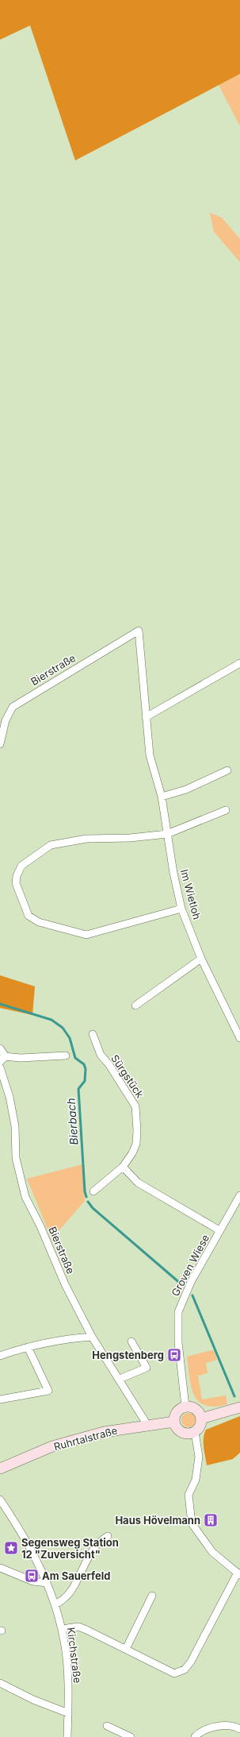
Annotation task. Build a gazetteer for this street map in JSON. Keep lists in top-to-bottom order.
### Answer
{
  "streets": {
    "main road": ["Ruhrtalstraße"],
    "street": [
      "Bierstraße",
      "Im Wietloh",
      "Sürgstück",
      "Groven Wiese",
      "Kirchstraße"
    ]
  },
  "crossings": [
    ["Bierstraße", "Im Wietloh"],
    ["Bierstraße", "Ruhrtalstraße"],
    ["Groven Wiese", "Ruhrtalstraße"]
  ],
  "water": ["Bierbach"],
  "places": {
    "bus stop": ["Hengstenberg", "Am Sauerfeld"],
    "building": ["Haus Hövelmann"],
    "place": ["Segensweg Station 12 \"Zuversicht\""]
  }
}
